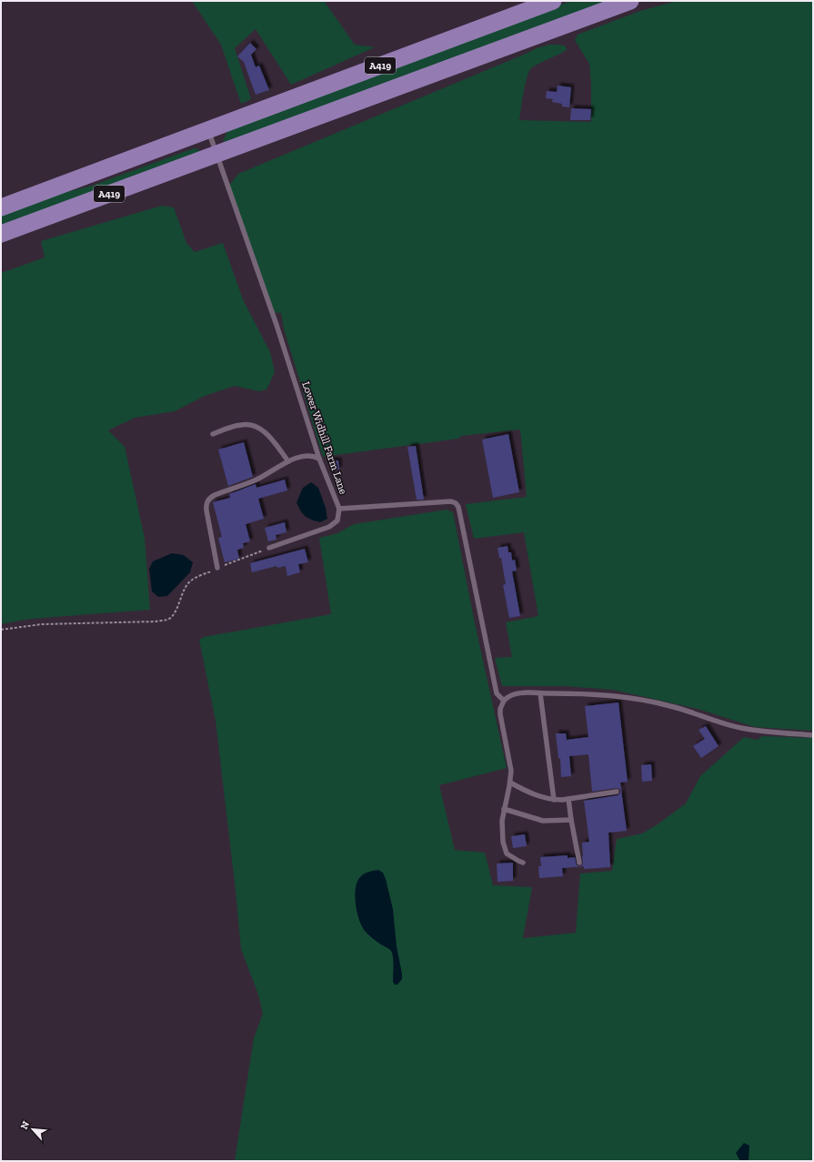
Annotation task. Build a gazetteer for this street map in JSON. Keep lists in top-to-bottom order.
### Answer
{
  "streets": {
    "highway": ["A419"],
    "lane": ["Lower Widhill Farm Lane"]
  },
  "crossings": [
    ["A419", "Lower Widhill Farm Lane"]
  ],
  "north": "top left"
}
